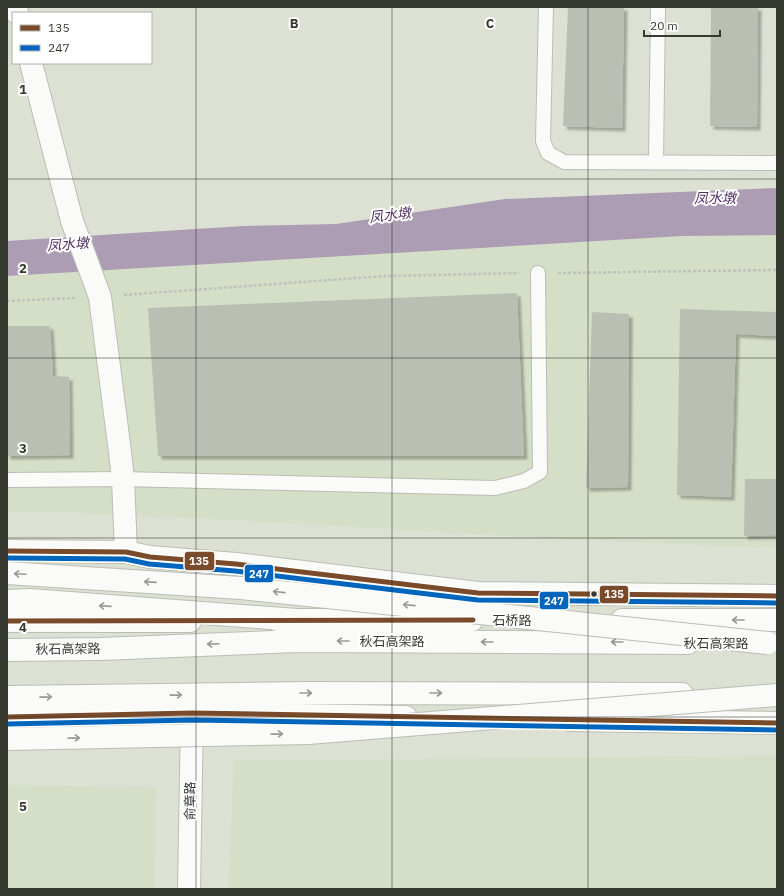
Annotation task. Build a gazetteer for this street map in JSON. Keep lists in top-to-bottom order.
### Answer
{
  "streets": {
    "main road": ["石桥路", "秋石高架路", "俞章路"]
  },
  "water": ["凤水墩"],
  "lines": ["transit line 135", "transit line 247"],
  "legend": ["135", "247"],
  "scale_bar": "20 m",
  "grid": {
    "columns": ["B", "C"],
    "rows": [
      "1",
      "2",
      "3",
      "4",
      "5"
    ]
  }
}
